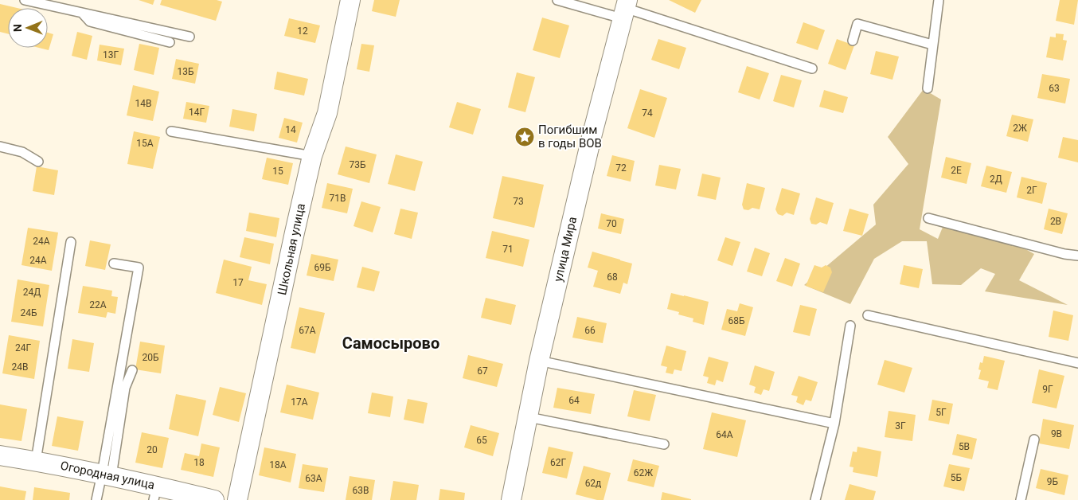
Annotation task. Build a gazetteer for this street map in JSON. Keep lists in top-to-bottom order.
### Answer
{
  "streets": {
    "street": ["Школьная улица", "улица Мира", "Огородная улица"]
  },
  "districts": ["Самосырово"],
  "places": {
    "place": ["Погибшим в годы ВОВ"]
  },
  "house_numbers": [
    "12",
    "13Г",
    "13Б",
    "63",
    "14В",
    "14Г",
    "74",
    "2Ж",
    "14",
    "15А",
    "73Б",
    "72",
    "2Е",
    "15",
    "2Д",
    "2Г",
    "71В",
    "73",
    "2В",
    "70",
    "24А",
    "71",
    "24А",
    "69Б",
    "68",
    "17",
    "24Д",
    "22А",
    "24Б",
    "68Б",
    "67А",
    "66",
    "24Г",
    "20Б",
    "24В",
    "67",
    "9Г",
    "64",
    "17А",
    "5Г",
    "3Г",
    "9В",
    "64А",
    "65",
    "5В",
    "20",
    "18",
    "62Г",
    "18А",
    "62Ж",
    "5Б",
    "63А",
    "9Б",
    "62д",
    "63В"
  ],
  "north": "left"
}
